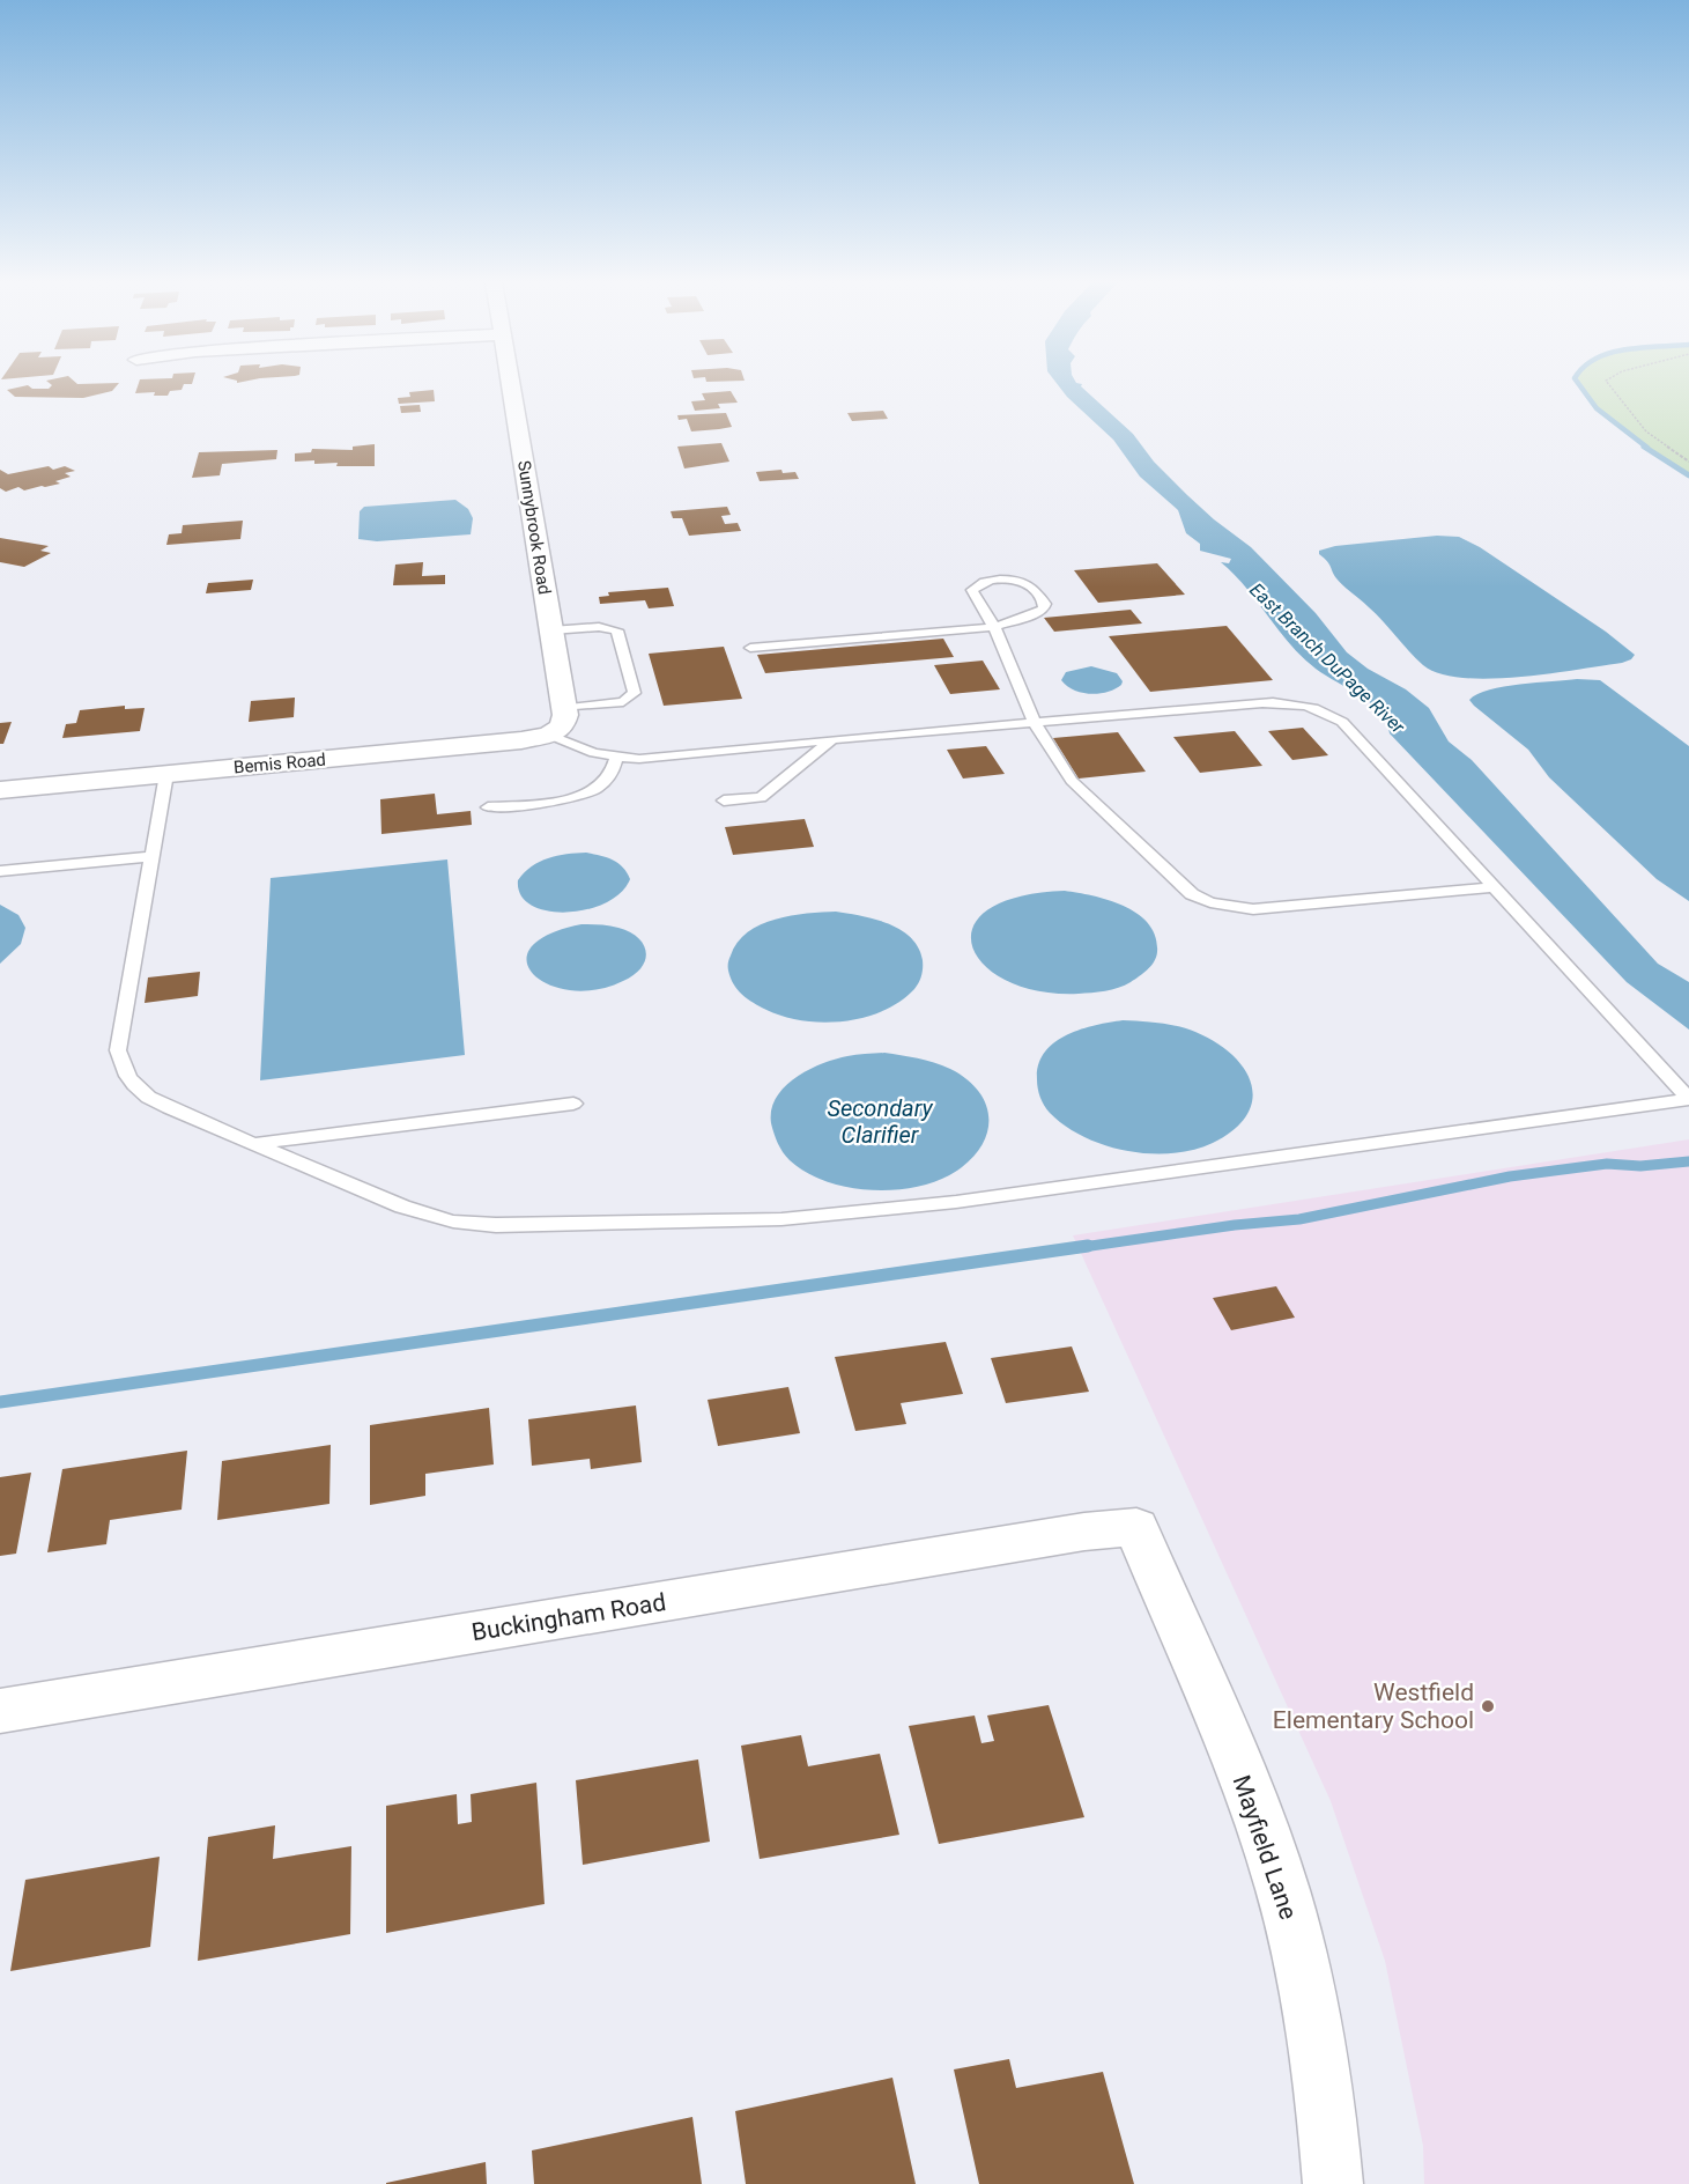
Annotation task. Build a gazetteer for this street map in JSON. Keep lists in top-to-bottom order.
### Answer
{
  "streets": {
    "street": [
      "Sunnybrook Road",
      "Bemis Road",
      "Buckingham Road",
      "Mayfield Lane"
    ]
  },
  "crossings": [
    ["Sunnybrook Road", "Bemis Road"],
    ["Buckingham Road", "Mayfield Lane"]
  ],
  "water": ["East Branch DuPage River", "Secondary Clarifier"],
  "places": ["Westfield Elementary School"]
}
